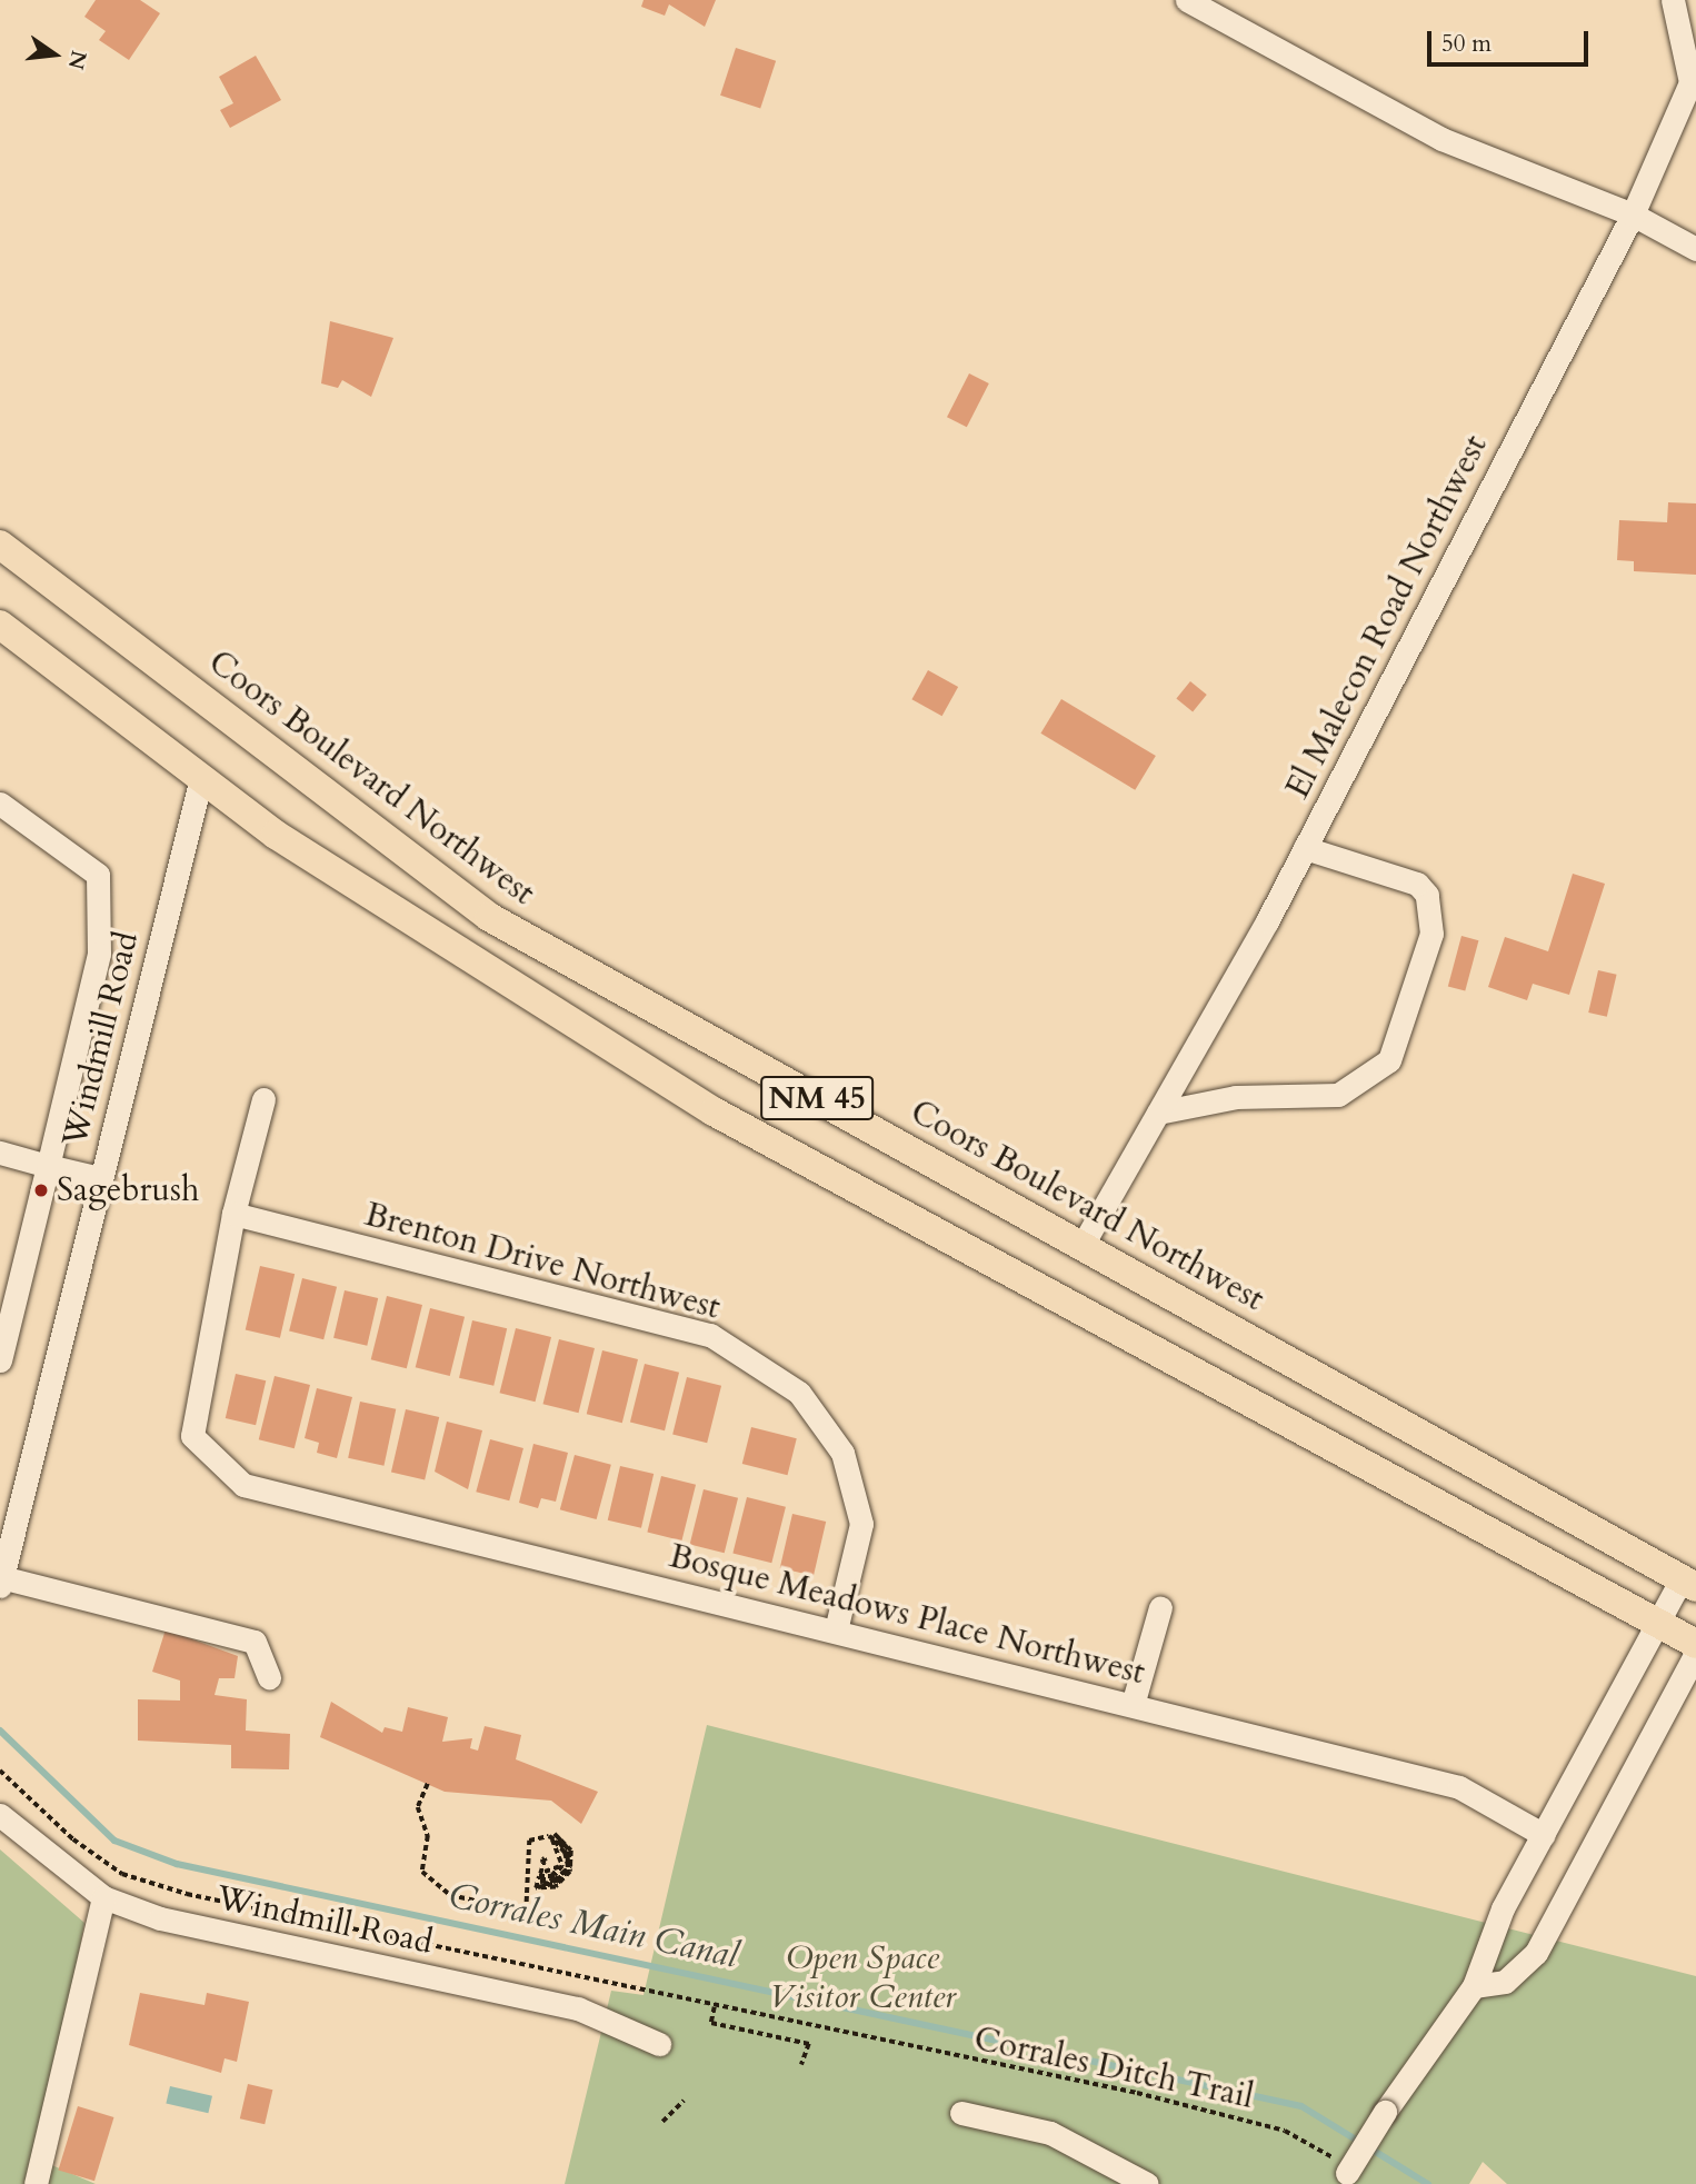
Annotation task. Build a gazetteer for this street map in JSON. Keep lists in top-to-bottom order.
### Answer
{
  "streets": {
    "main road": ["Coors Boulevard Northwest", "NM 45"],
    "street": [
      "El Malecon Road Northwest",
      "Windmill Road",
      "Brenton Drive Northwest",
      "Bosque Meadows Place Northwest"
    ],
    "path": ["Corrales Ditch Trail"]
  },
  "crossings": [
    ["El Malecon Road Northwest", "Coors Boulevard Northwest"],
    ["Windmill Road", "NM 45"],
    ["Brenton Drive Northwest", "Bosque Meadows Place Northwest"]
  ],
  "water": ["Corrales Main Canal"],
  "parks": ["Open Space Visitor Center"],
  "places": ["Sagebrush"],
  "scale_bar": "50 m",
  "north": "right"
}
